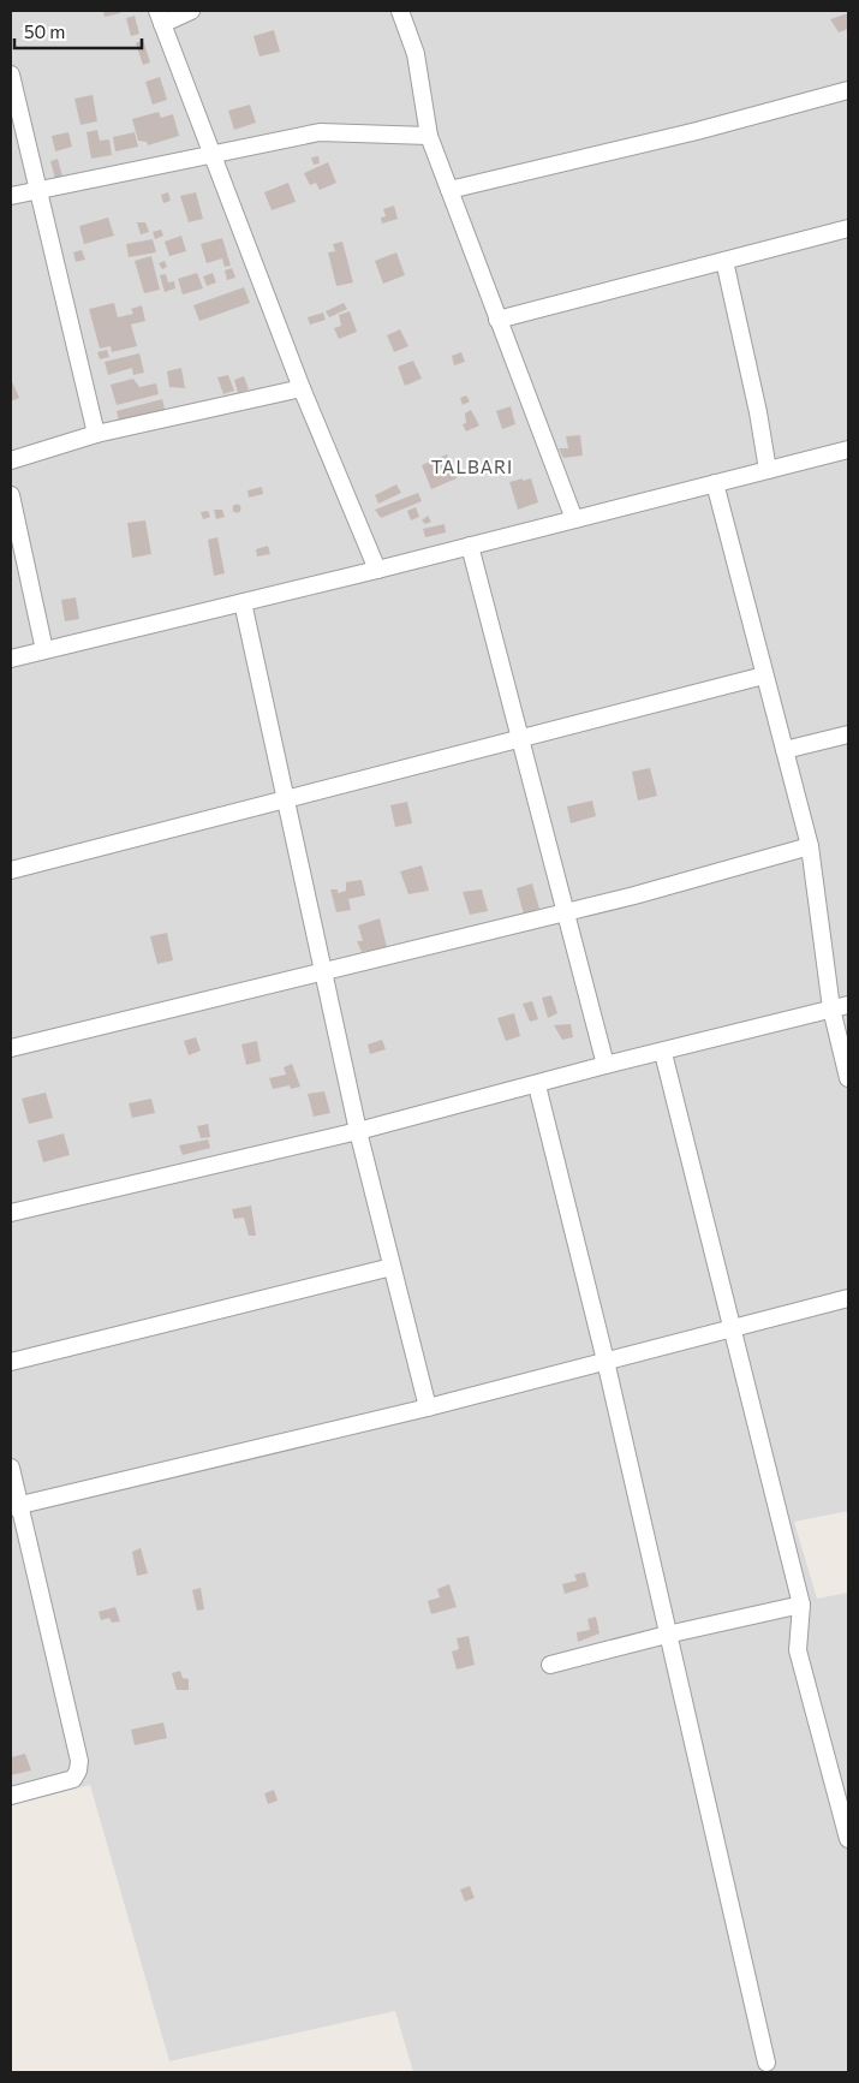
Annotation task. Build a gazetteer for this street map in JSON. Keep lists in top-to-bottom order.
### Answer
{
  "districts": ["TALBARI"],
  "scale_bar": "50 m"
}
